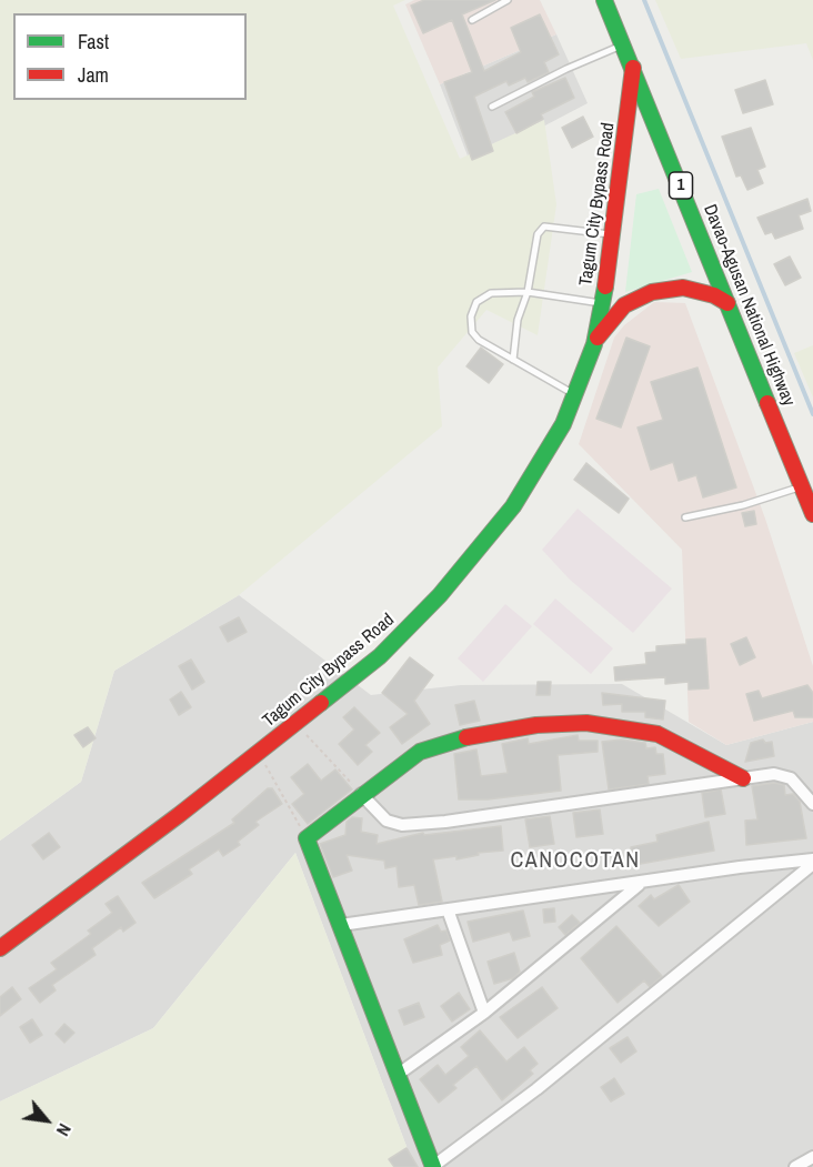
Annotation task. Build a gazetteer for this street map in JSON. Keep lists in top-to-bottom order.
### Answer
{
  "streets": {
    "main road": ["1", "Tagum City Bypass Road", "Davao-Agusan National Highway"]
  },
  "crossings": [
    ["Tagum City Bypass Road", "Davao-Agusan National Highway"]
  ],
  "districts": ["CANOCOTAN"],
  "legend": ["Fast", "Jam"],
  "north": "bottom right"
}
